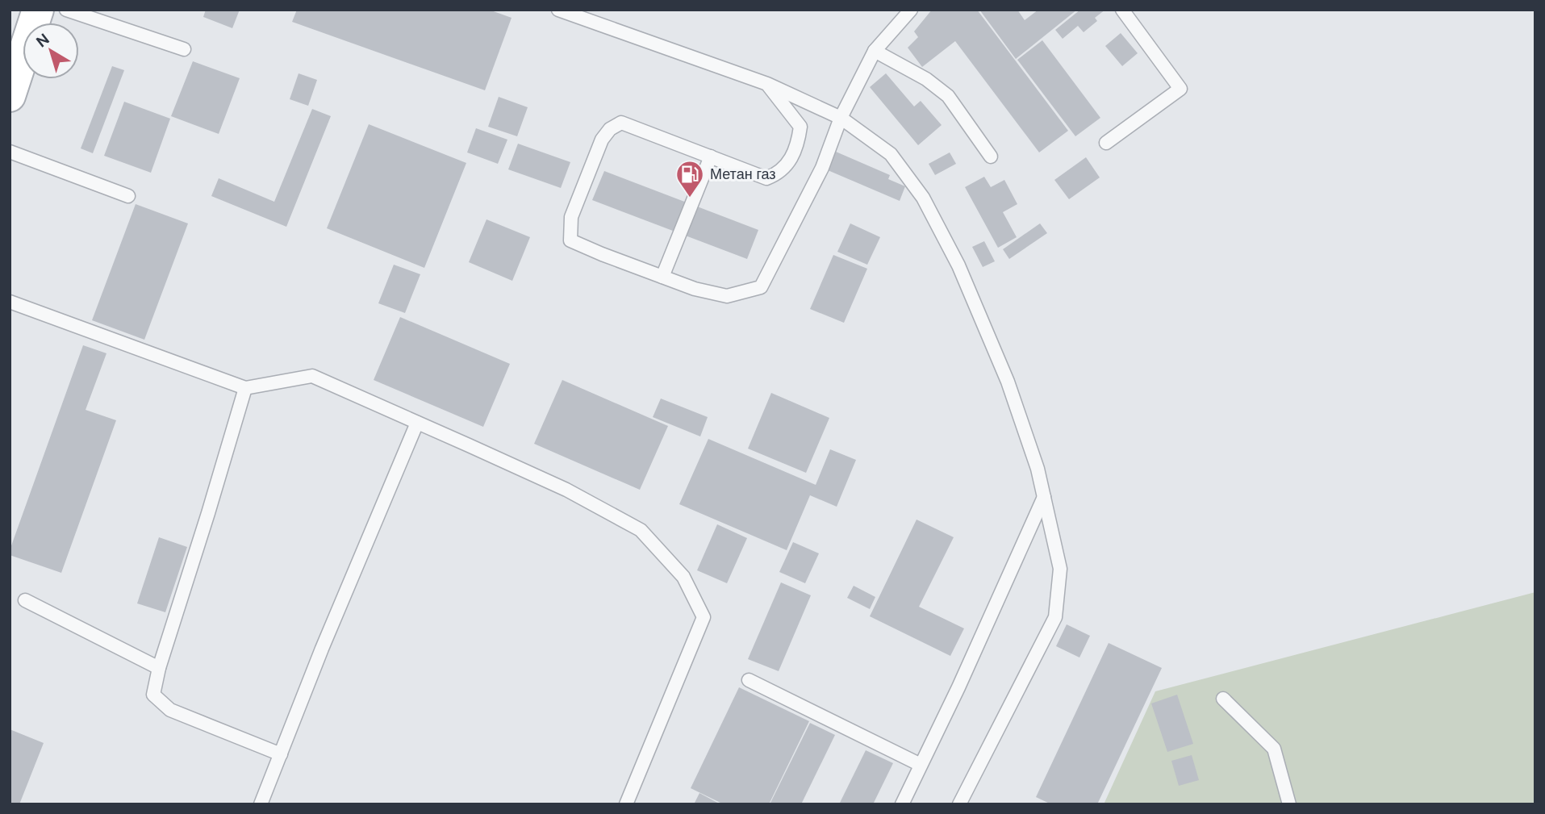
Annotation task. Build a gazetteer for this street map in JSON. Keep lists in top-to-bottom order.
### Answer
{
  "places": {
    "fuel station": ["Метан газ"]
  },
  "north": "top left"
}
